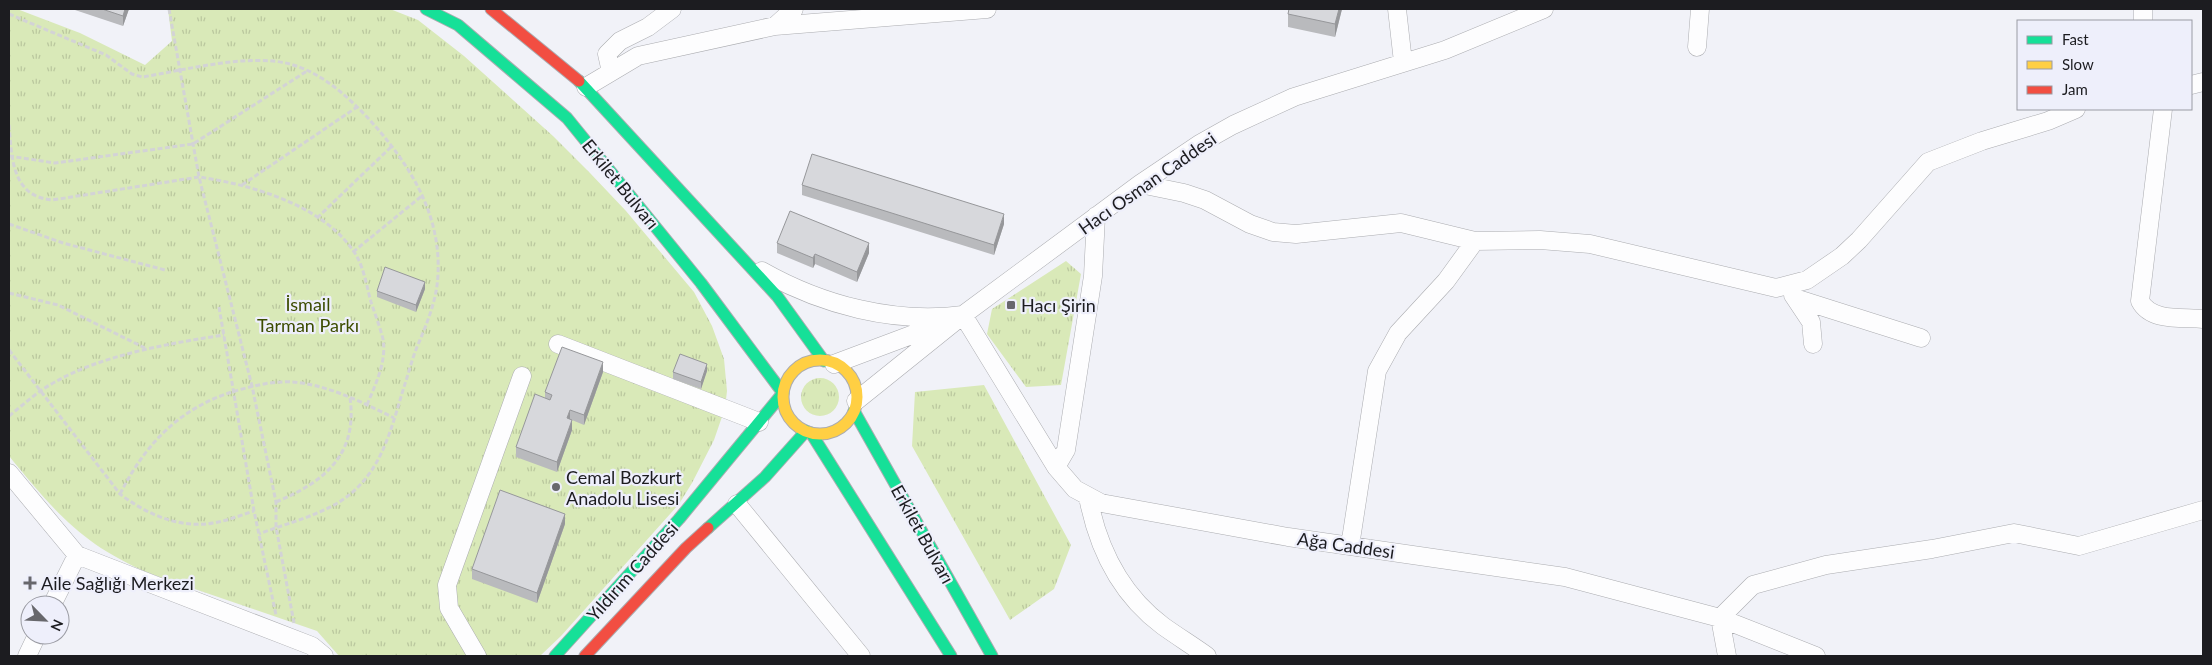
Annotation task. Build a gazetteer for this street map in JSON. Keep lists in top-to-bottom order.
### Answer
{
  "streets": {
    "main road": ["Erkilet Bulvarı", "Yıldırım Caddesi"],
    "street": ["Hacı Osman Caddesi", "Ağa Caddesi"]
  },
  "crossings": [
    ["Hacı Osman Caddesi", "Ağa Caddesi"],
    ["Erkilet Bulvarı", "Yıldırım Caddesi"]
  ],
  "parks": ["İsmail Tarman Parkı"],
  "places": {
    "transit": ["Hacı Şirin"],
    "other": ["Cemal Bozkurt Anadolu Lisesi"],
    "health": ["Aile Sağlığı Merkezi"]
  },
  "legend": ["Fast", "Slow", "Jam"],
  "north": "bottom right"
}
